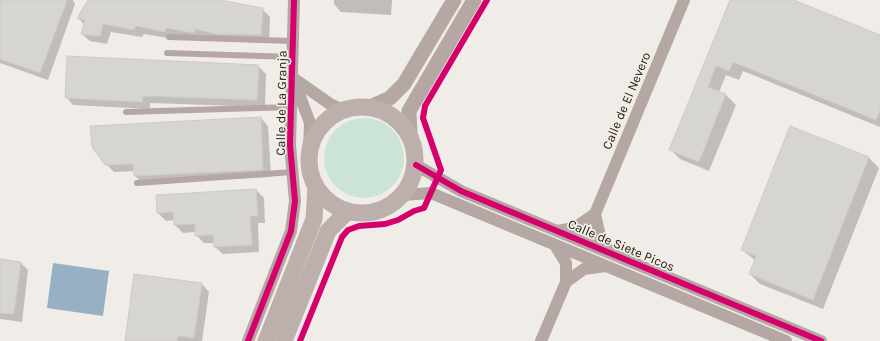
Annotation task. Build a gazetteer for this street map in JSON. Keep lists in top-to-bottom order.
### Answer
{
  "streets": {
    "street": ["Calle de El Nevero", "Calle de La Granja", "Calle de Siete Picos"]
  }
}
